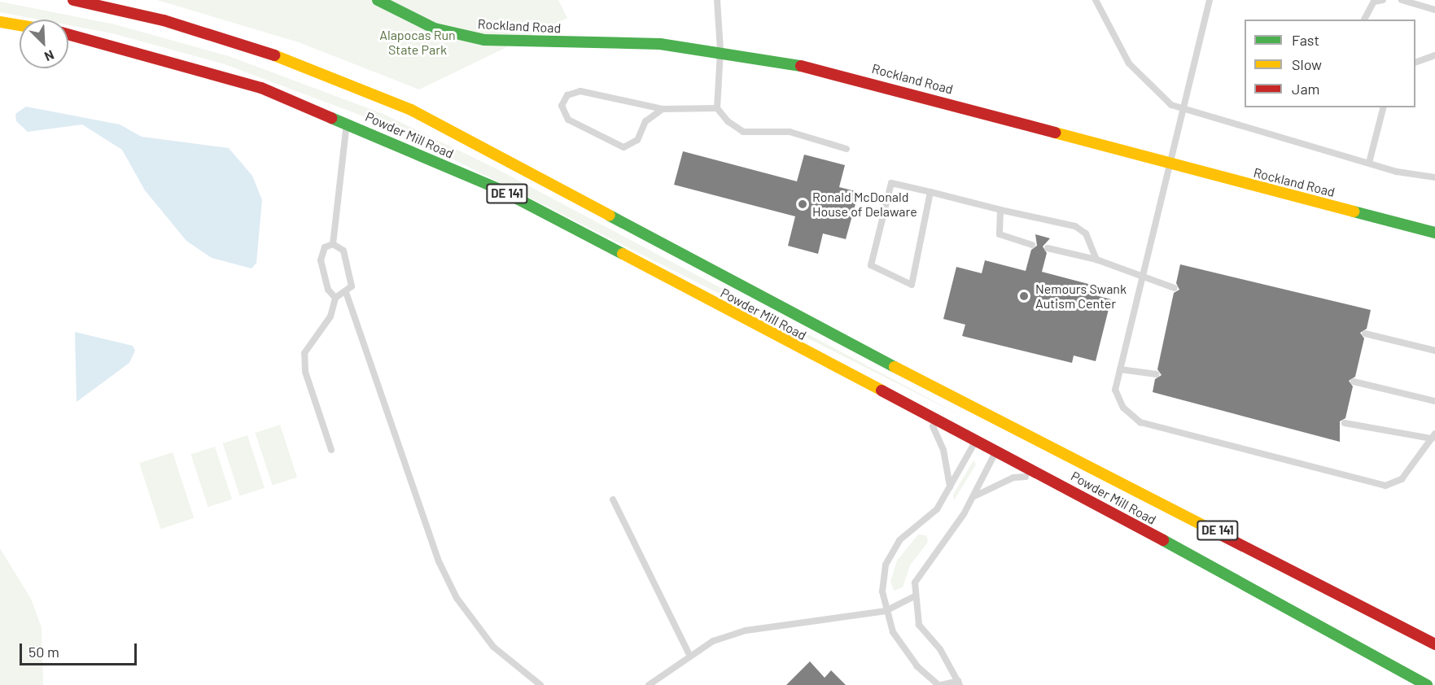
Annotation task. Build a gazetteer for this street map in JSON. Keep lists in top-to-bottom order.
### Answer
{
  "streets": {
    "main road": ["Rockland Road", "Powder Mill Road", "DE 141"]
  },
  "parks": ["Alapocas Run State Park"],
  "places": ["Ronald McDonald House of Delaware", "Nemours Swank Autism Center"],
  "legend": ["Fast", "Slow", "Jam"],
  "scale_bar": "50 m",
  "north": "bottom right"
}
